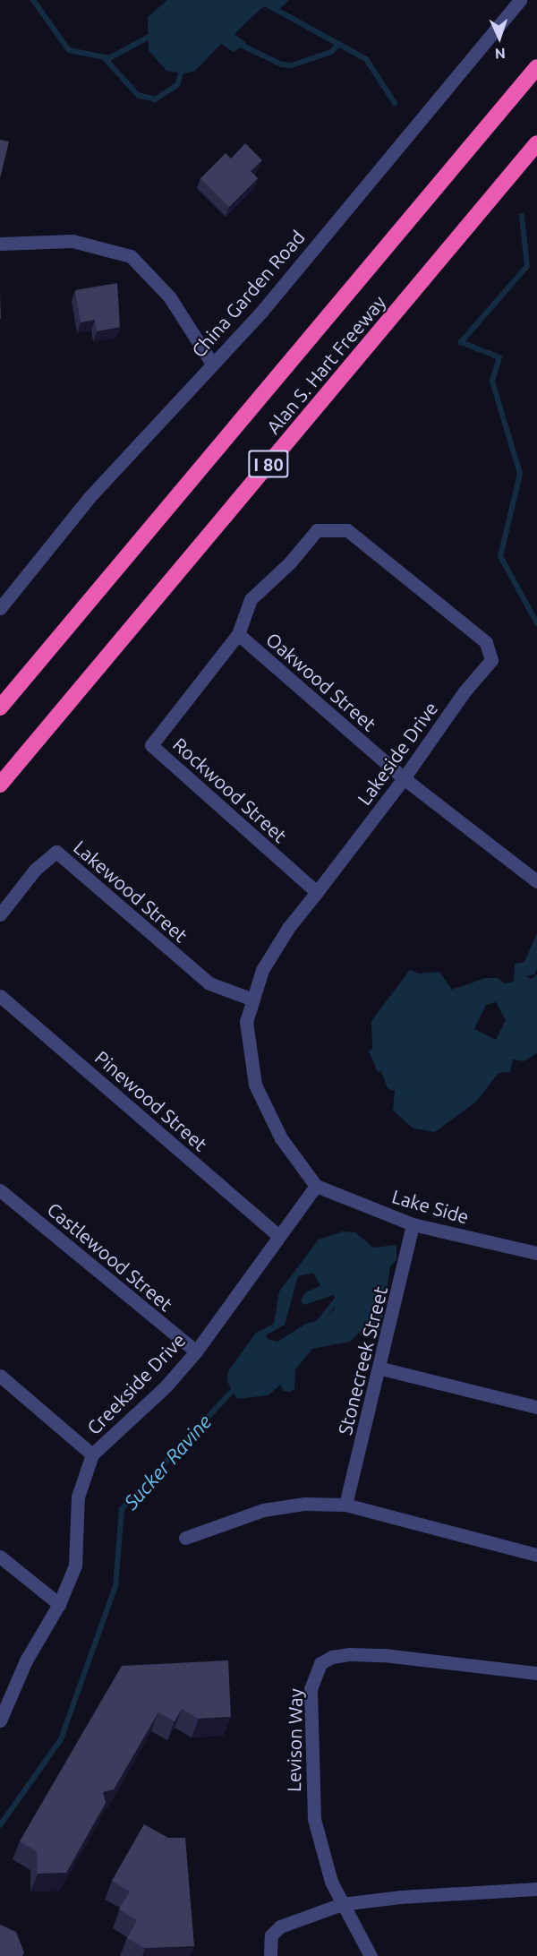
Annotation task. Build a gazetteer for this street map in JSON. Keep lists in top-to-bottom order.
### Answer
{
  "streets": {
    "highway": ["Alan S. Hart Freeway", "I 80"],
    "street": [
      "China Garden Road",
      "Oakwood Street",
      "Lakeside Drive",
      "Rockwood Street",
      "Lakewood Street",
      "Pinewood Street",
      "Lake Side",
      "Castlewood Street",
      "Stonecreek Street",
      "Creekside Drive",
      "Levison Way"
    ]
  },
  "crossings": [
    ["Oakwood Street", "Lakeside Drive"],
    ["Oakwood Street", "Rockwood Street"],
    ["Lakeside Drive", "Rockwood Street"],
    ["Lakeside Drive", "Lakewood Street"],
    ["Lakeside Drive", "Lake Side"],
    ["Lakeside Drive", "Creekside Drive"],
    ["Pinewood Street", "Creekside Drive"],
    ["Lake Side", "Stonecreek Street"],
    ["Lake Side", "Creekside Drive"],
    ["Castlewood Street", "Creekside Drive"]
  ],
  "water": ["Sucker Ravine"],
  "north": "bottom"
}
